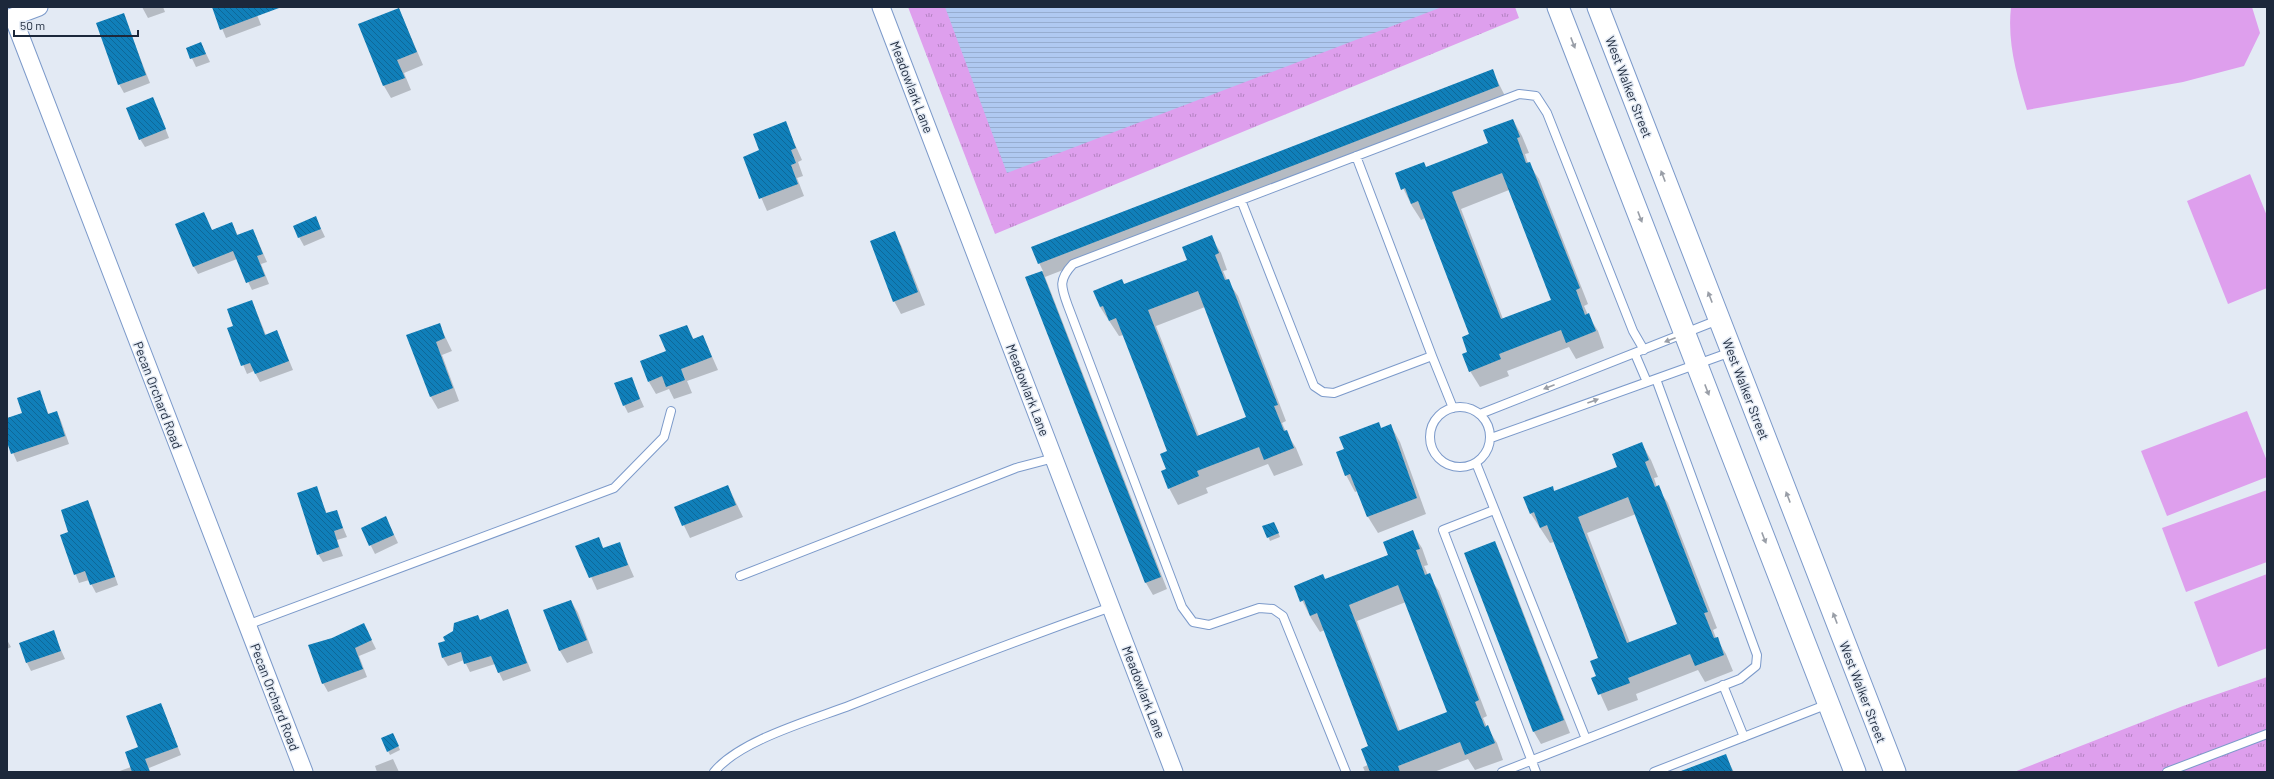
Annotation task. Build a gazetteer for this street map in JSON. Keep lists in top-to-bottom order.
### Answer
{
  "streets": {
    "street": ["Meadowlark Lane", "West Walker Street", "Pecan Orchard Road"]
  },
  "scale_bar": "50 m"
}
